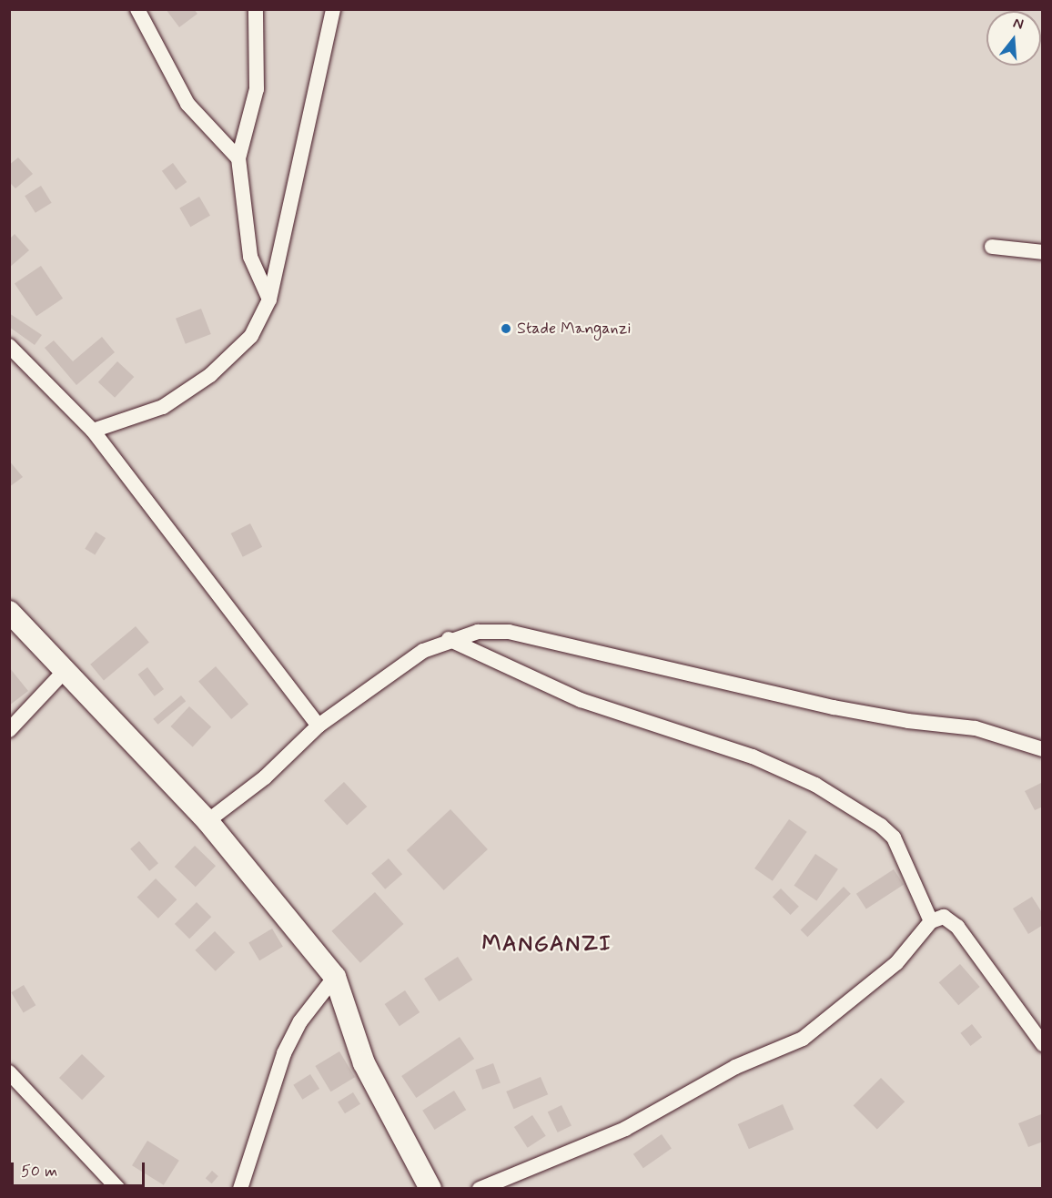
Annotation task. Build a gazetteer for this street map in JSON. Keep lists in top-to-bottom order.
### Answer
{
  "districts": ["MANGANZI"],
  "places": ["Stade Manganzi"],
  "scale_bar": "50 m",
  "north": "top"
}
